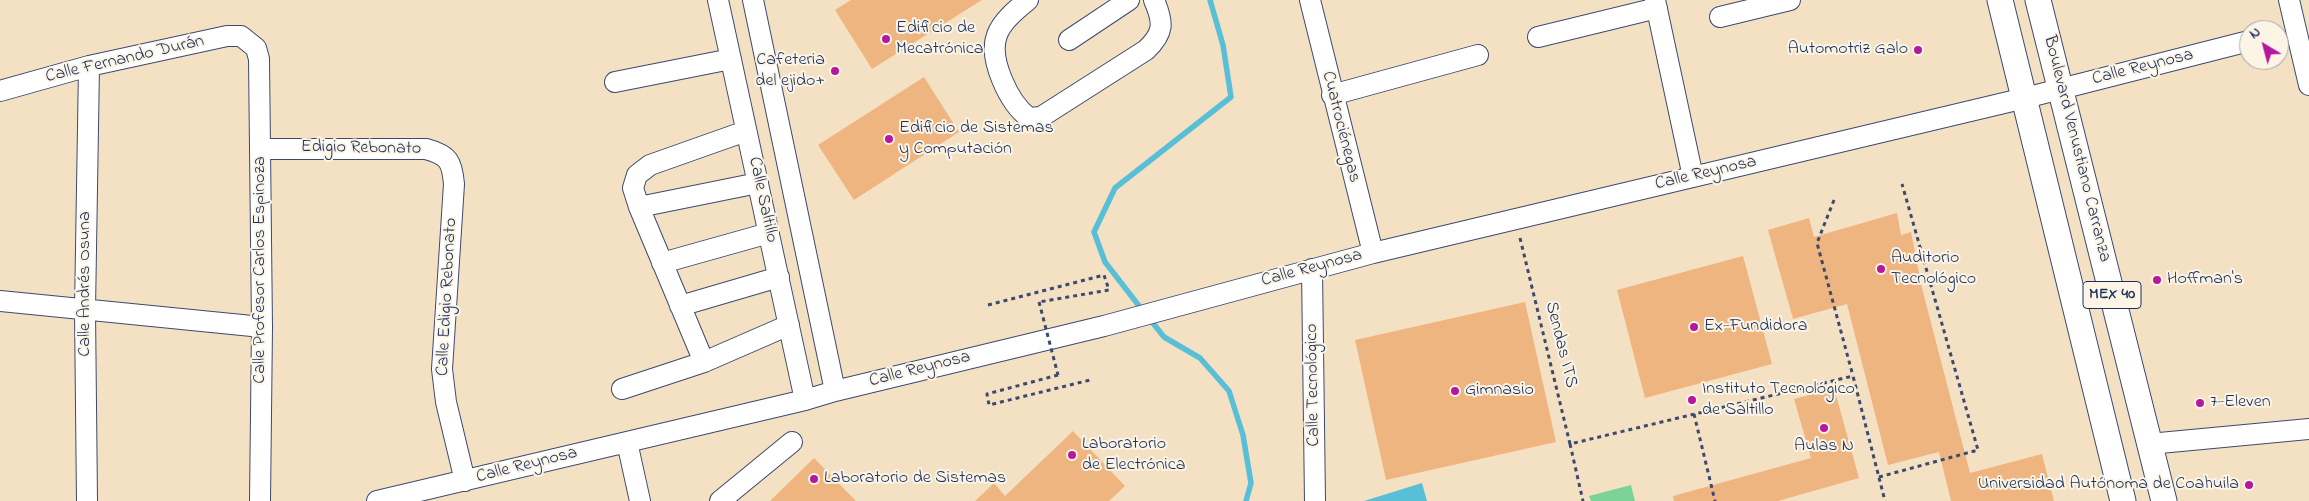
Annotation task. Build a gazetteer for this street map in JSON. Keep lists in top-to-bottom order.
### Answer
{
  "streets": {
    "main road": ["Boulevard Venustiano Carranza", "MEX 40"],
    "street": [
      "Calle Fernando Durán",
      "Calle Reynosa",
      "Cuatrociénegas",
      "Edigio Rebonato",
      "Calle Saltillo",
      "Calle Profesor Carlos Espinoza",
      "Calle Andrés Osuna",
      "Calle Edigio Rebonato",
      "Calle Tecnológico"
    ],
    "path": ["Sendas ITS"]
  },
  "crossings": [
    ["Calle Fernando Durán", "Calle Profesor Carlos Espinoza"],
    ["Calle Fernando Durán", "Calle Andrés Osuna"],
    ["Calle Reynosa", "Cuatrociénegas"],
    ["Calle Reynosa", "Boulevard Venustiano Carranza"],
    ["Calle Reynosa", "Calle Saltillo"],
    ["Calle Reynosa", "MEX 40"],
    ["Calle Reynosa", "Calle Edigio Rebonato"],
    ["Calle Reynosa", "Calle Tecnológico"],
    ["Edigio Rebonato", "Calle Profesor Carlos Espinoza"],
    ["Edigio Rebonato", "Calle Edigio Rebonato"]
  ],
  "places": [
    "Edificio de Mecatrónica",
    "Automotriz Galo",
    "Cafeteria del ejido+",
    "Edificio de Sistemas y Computación",
    "Auditorio Tecnológico",
    "Hoffman's",
    "Ex-Fundidora",
    "Gimnasio",
    "Instituto Tecnológico de Saltillo",
    "7-Eleven",
    "Aulas N",
    "Laboratorio de Electrónica",
    "Laboratorio de Sistemas",
    "Universidad Autónoma de Coahuila"
  ],
  "north": "top left"
}
